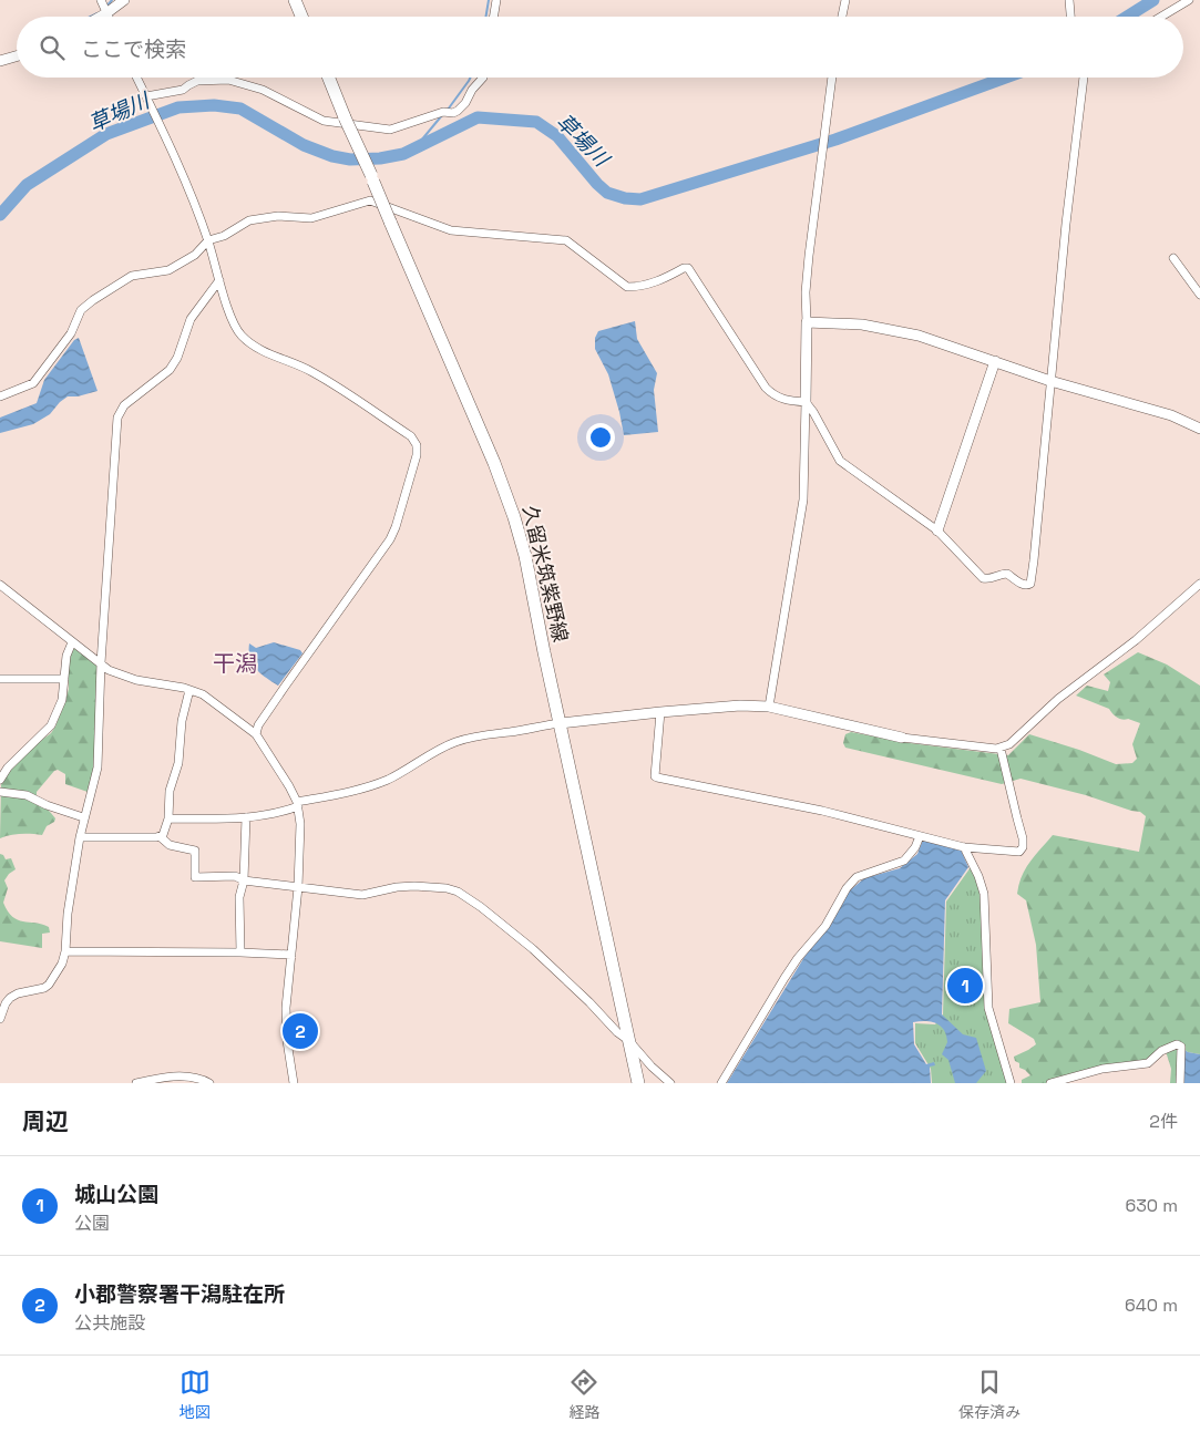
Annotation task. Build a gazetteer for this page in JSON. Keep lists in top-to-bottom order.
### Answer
{
  "streets": {
    "main road": ["久留米筑紫野線"]
  },
  "districts": ["干潟"],
  "water": ["草場川"],
  "page": {
    "search": "ここで検索",
    "pins": ["1", "2"],
    "heading": ["周辺", "2件"],
    "list": [
      {
        "mark": "1",
        "name": "城山公園",
        "note": "公園",
        "value": "630 m"
      },
      {
        "mark": "2",
        "name": "小郡警察署干潟駐在所",
        "note": "公共施設",
        "value": "640 m"
      }
    ],
    "nav": ["地図", "経路", "保存済み"]
  }
}
